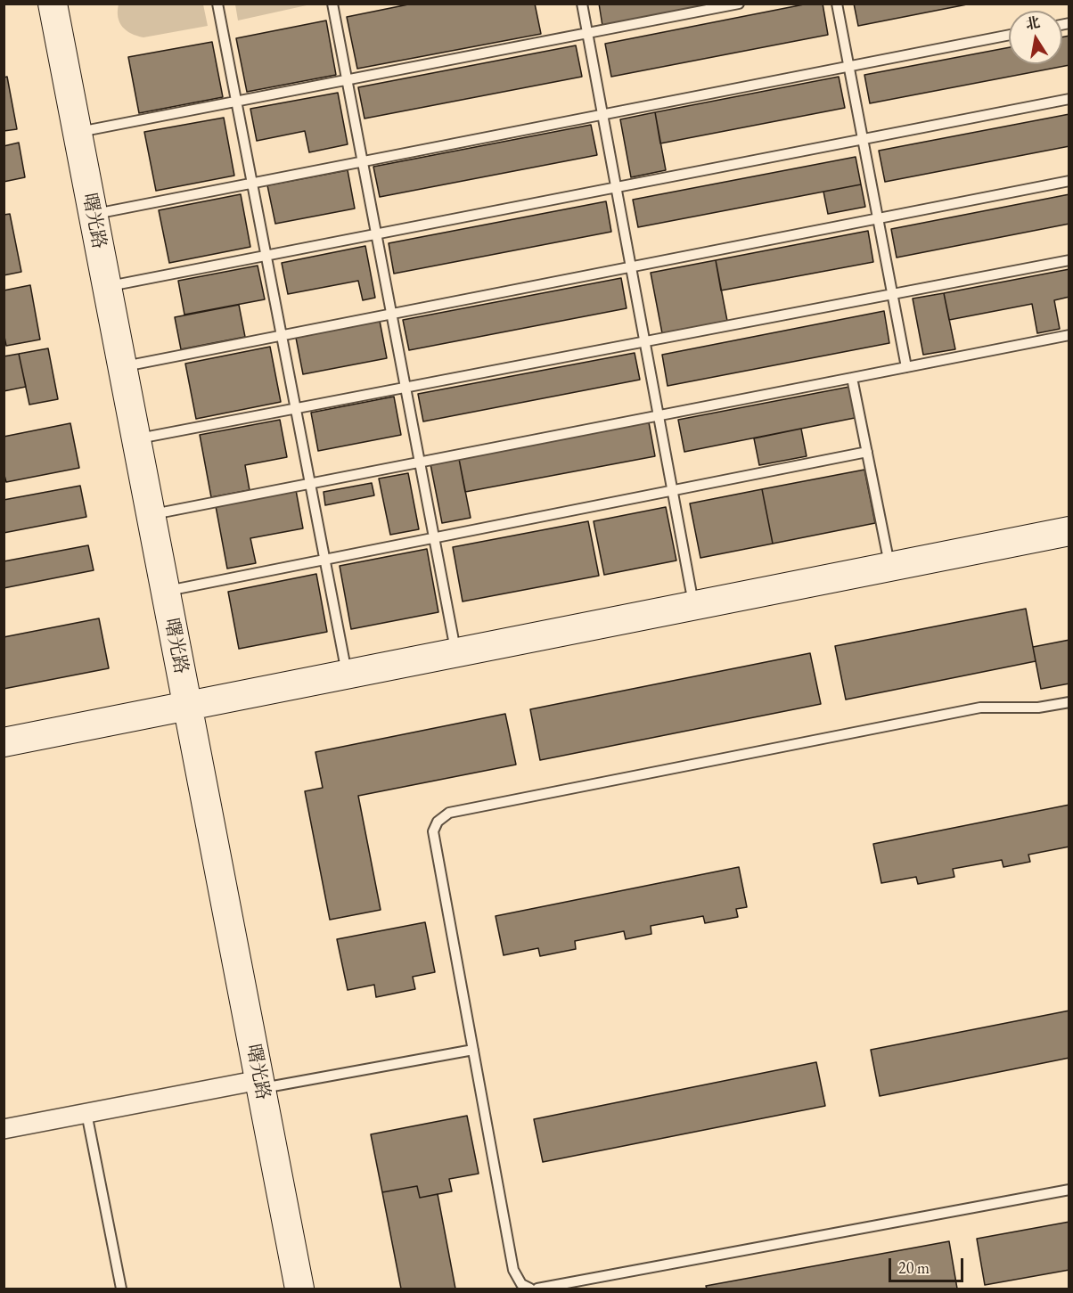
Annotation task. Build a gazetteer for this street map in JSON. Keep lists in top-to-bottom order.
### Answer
{
  "streets": {
    "street": ["曙光路"]
  },
  "scale_bar": "20 m",
  "north": "top"
}
